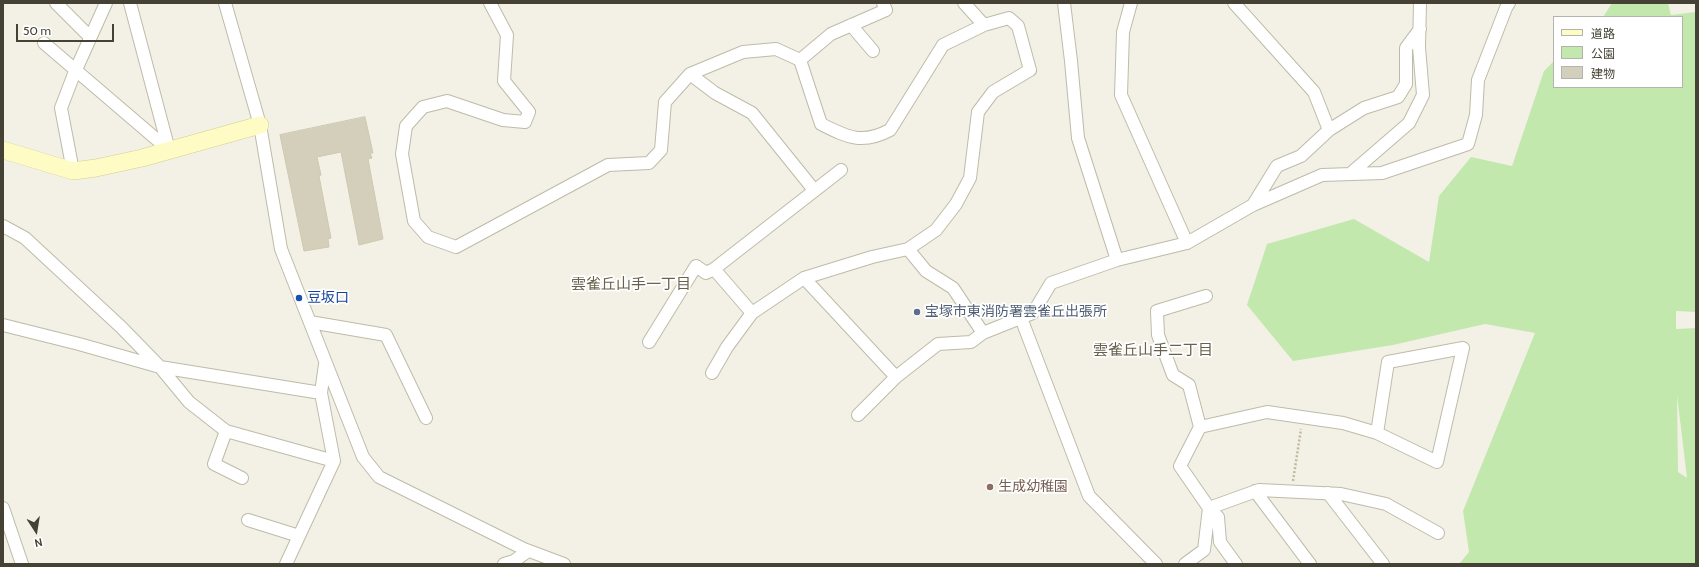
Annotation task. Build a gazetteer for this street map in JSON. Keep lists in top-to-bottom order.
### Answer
{
  "districts": ["雲雀丘山手一丁目", "雲雀丘山手二丁目"],
  "places": ["豆坂口", "宝塚市東消防署雲雀丘出張所", "生成幼稚園"],
  "legend": ["道路", "公園", "建物"],
  "scale_bar": "50 m",
  "north": "bottom"
}
